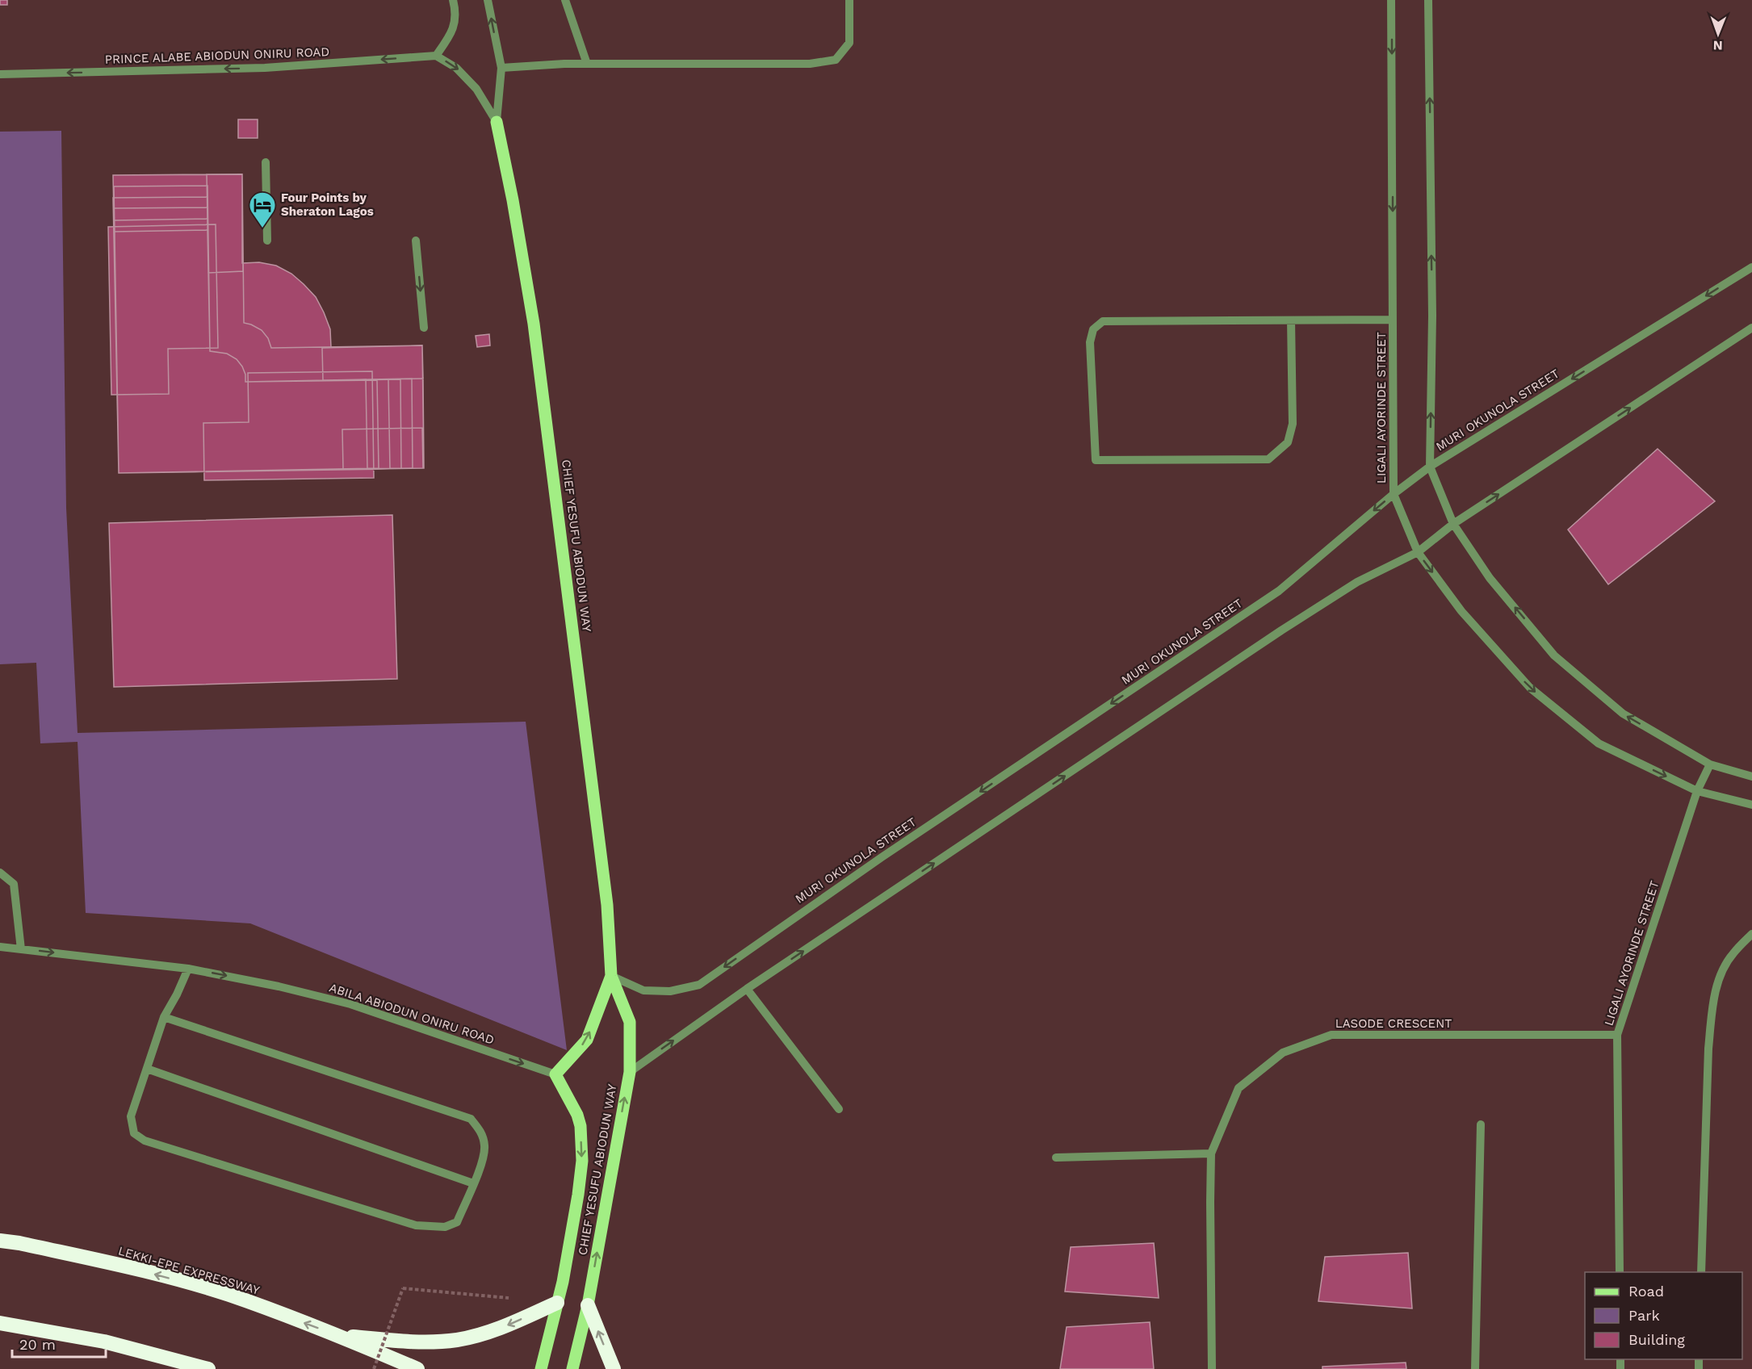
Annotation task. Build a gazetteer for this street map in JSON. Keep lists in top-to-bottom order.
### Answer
{
  "streets": {
    "highway": ["LEKKI-EPE EXPRESSWAY"],
    "main road": ["CHIEF YESUFU ABIODUN WAY"],
    "street": [
      "PRINCE ALABE ABIODUN ONIRU ROAD",
      "LIGALI AYORINDE STREET",
      "MURI OKUNOLA STREET",
      "ABILA ABIODUN ONIRU ROAD",
      "LASODE CRESCENT"
    ]
  },
  "crossings": [
    ["LIGALI AYORINDE STREET", "MURI OKUNOLA STREET"],
    ["LIGALI AYORINDE STREET", "LASODE CRESCENT"],
    ["MURI OKUNOLA STREET", "CHIEF YESUFU ABIODUN WAY"],
    ["CHIEF YESUFU ABIODUN WAY", "ABILA ABIODUN ONIRU ROAD"]
  ],
  "one_way": ["PRINCE ALABE ABIODUN ONIRU ROAD", "ABILA ABIODUN ONIRU ROAD"],
  "places": {
    "hotel": ["Four Points by Sheraton Lagos"]
  },
  "legend": ["Road", "Park", "Building"],
  "scale_bar": "20 m",
  "north": "bottom"
}
